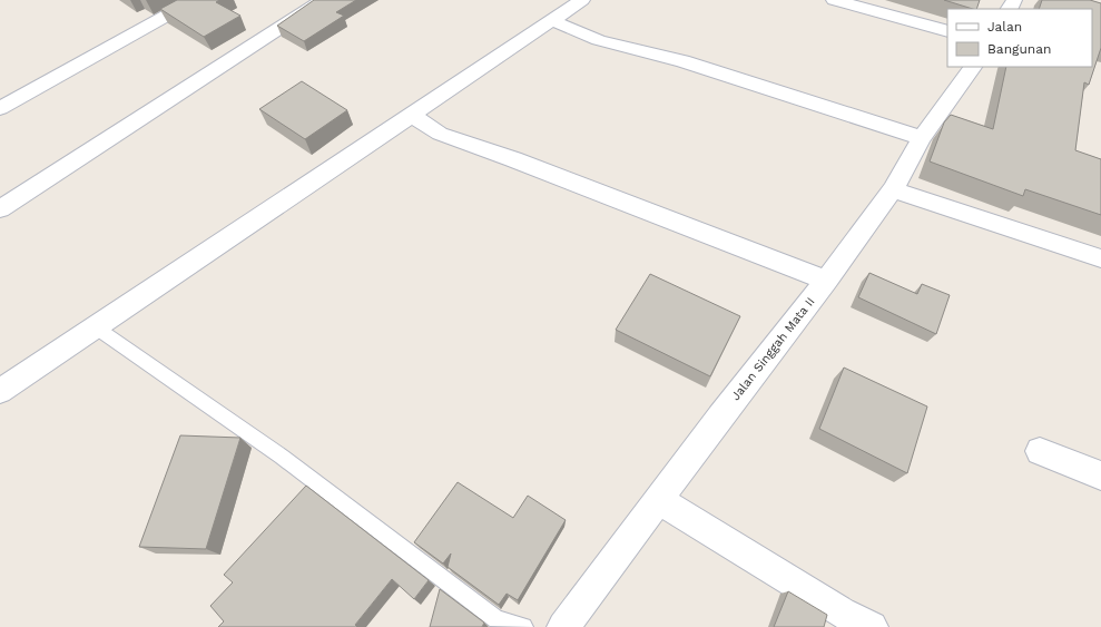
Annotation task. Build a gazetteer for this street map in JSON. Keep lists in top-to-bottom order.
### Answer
{
  "streets": {
    "street": ["Jalan Singgah Mata II"]
  },
  "legend": ["Jalan", "Bangunan"]
}
